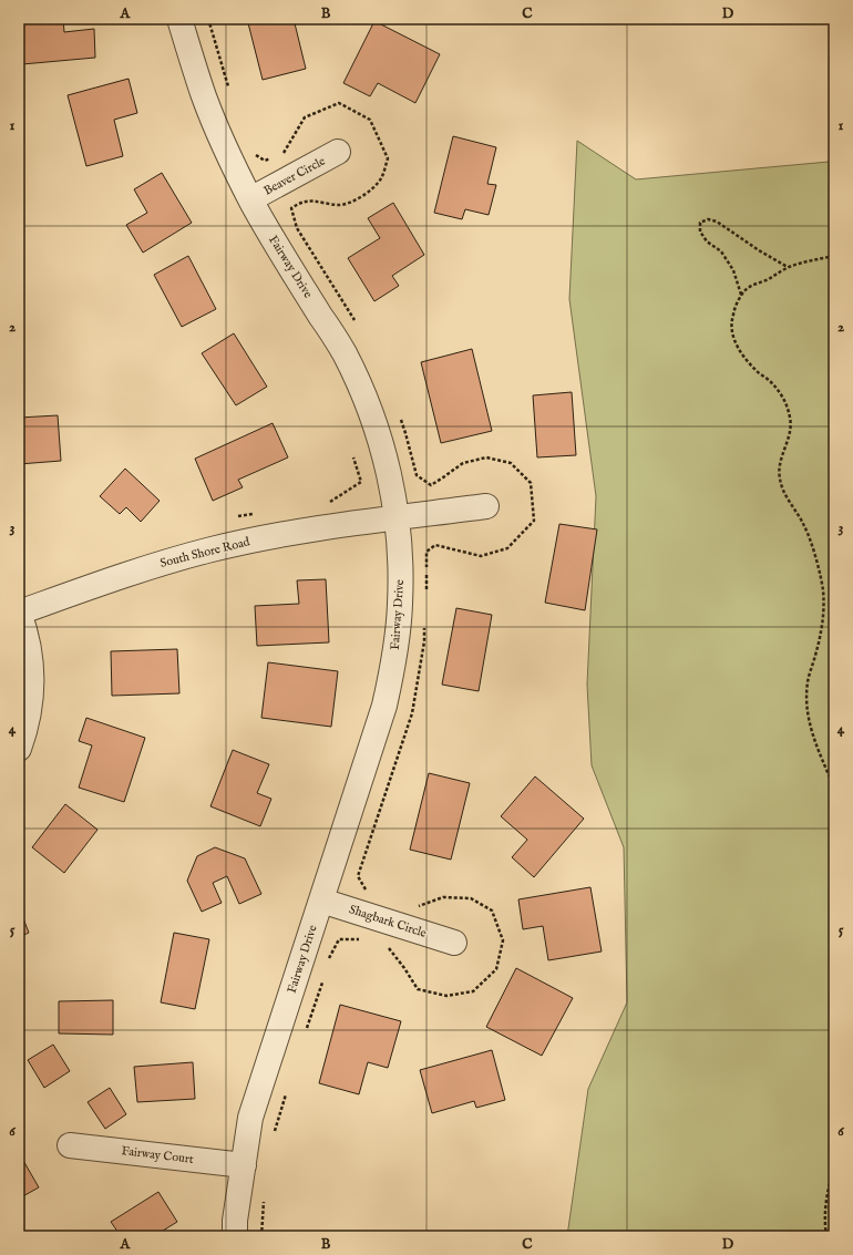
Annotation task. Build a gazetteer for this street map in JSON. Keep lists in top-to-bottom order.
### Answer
{
  "streets": {
    "street": [
      "Beaver Circle",
      "Fairway Drive",
      "South Shore Road",
      "Shagbark Circle",
      "Fairway Court"
    ]
  },
  "crossings": [
    ["Beaver Circle", "Fairway Drive"],
    ["Fairway Drive", "South Shore Road"],
    ["Fairway Drive", "Shagbark Circle"],
    ["Fairway Drive", "Fairway Court"]
  ],
  "grid": {
    "columns": [
      "A",
      "B",
      "C",
      "D"
    ],
    "rows": [
      "1",
      "2",
      "3",
      "4",
      "5",
      "6"
    ]
  }
}
